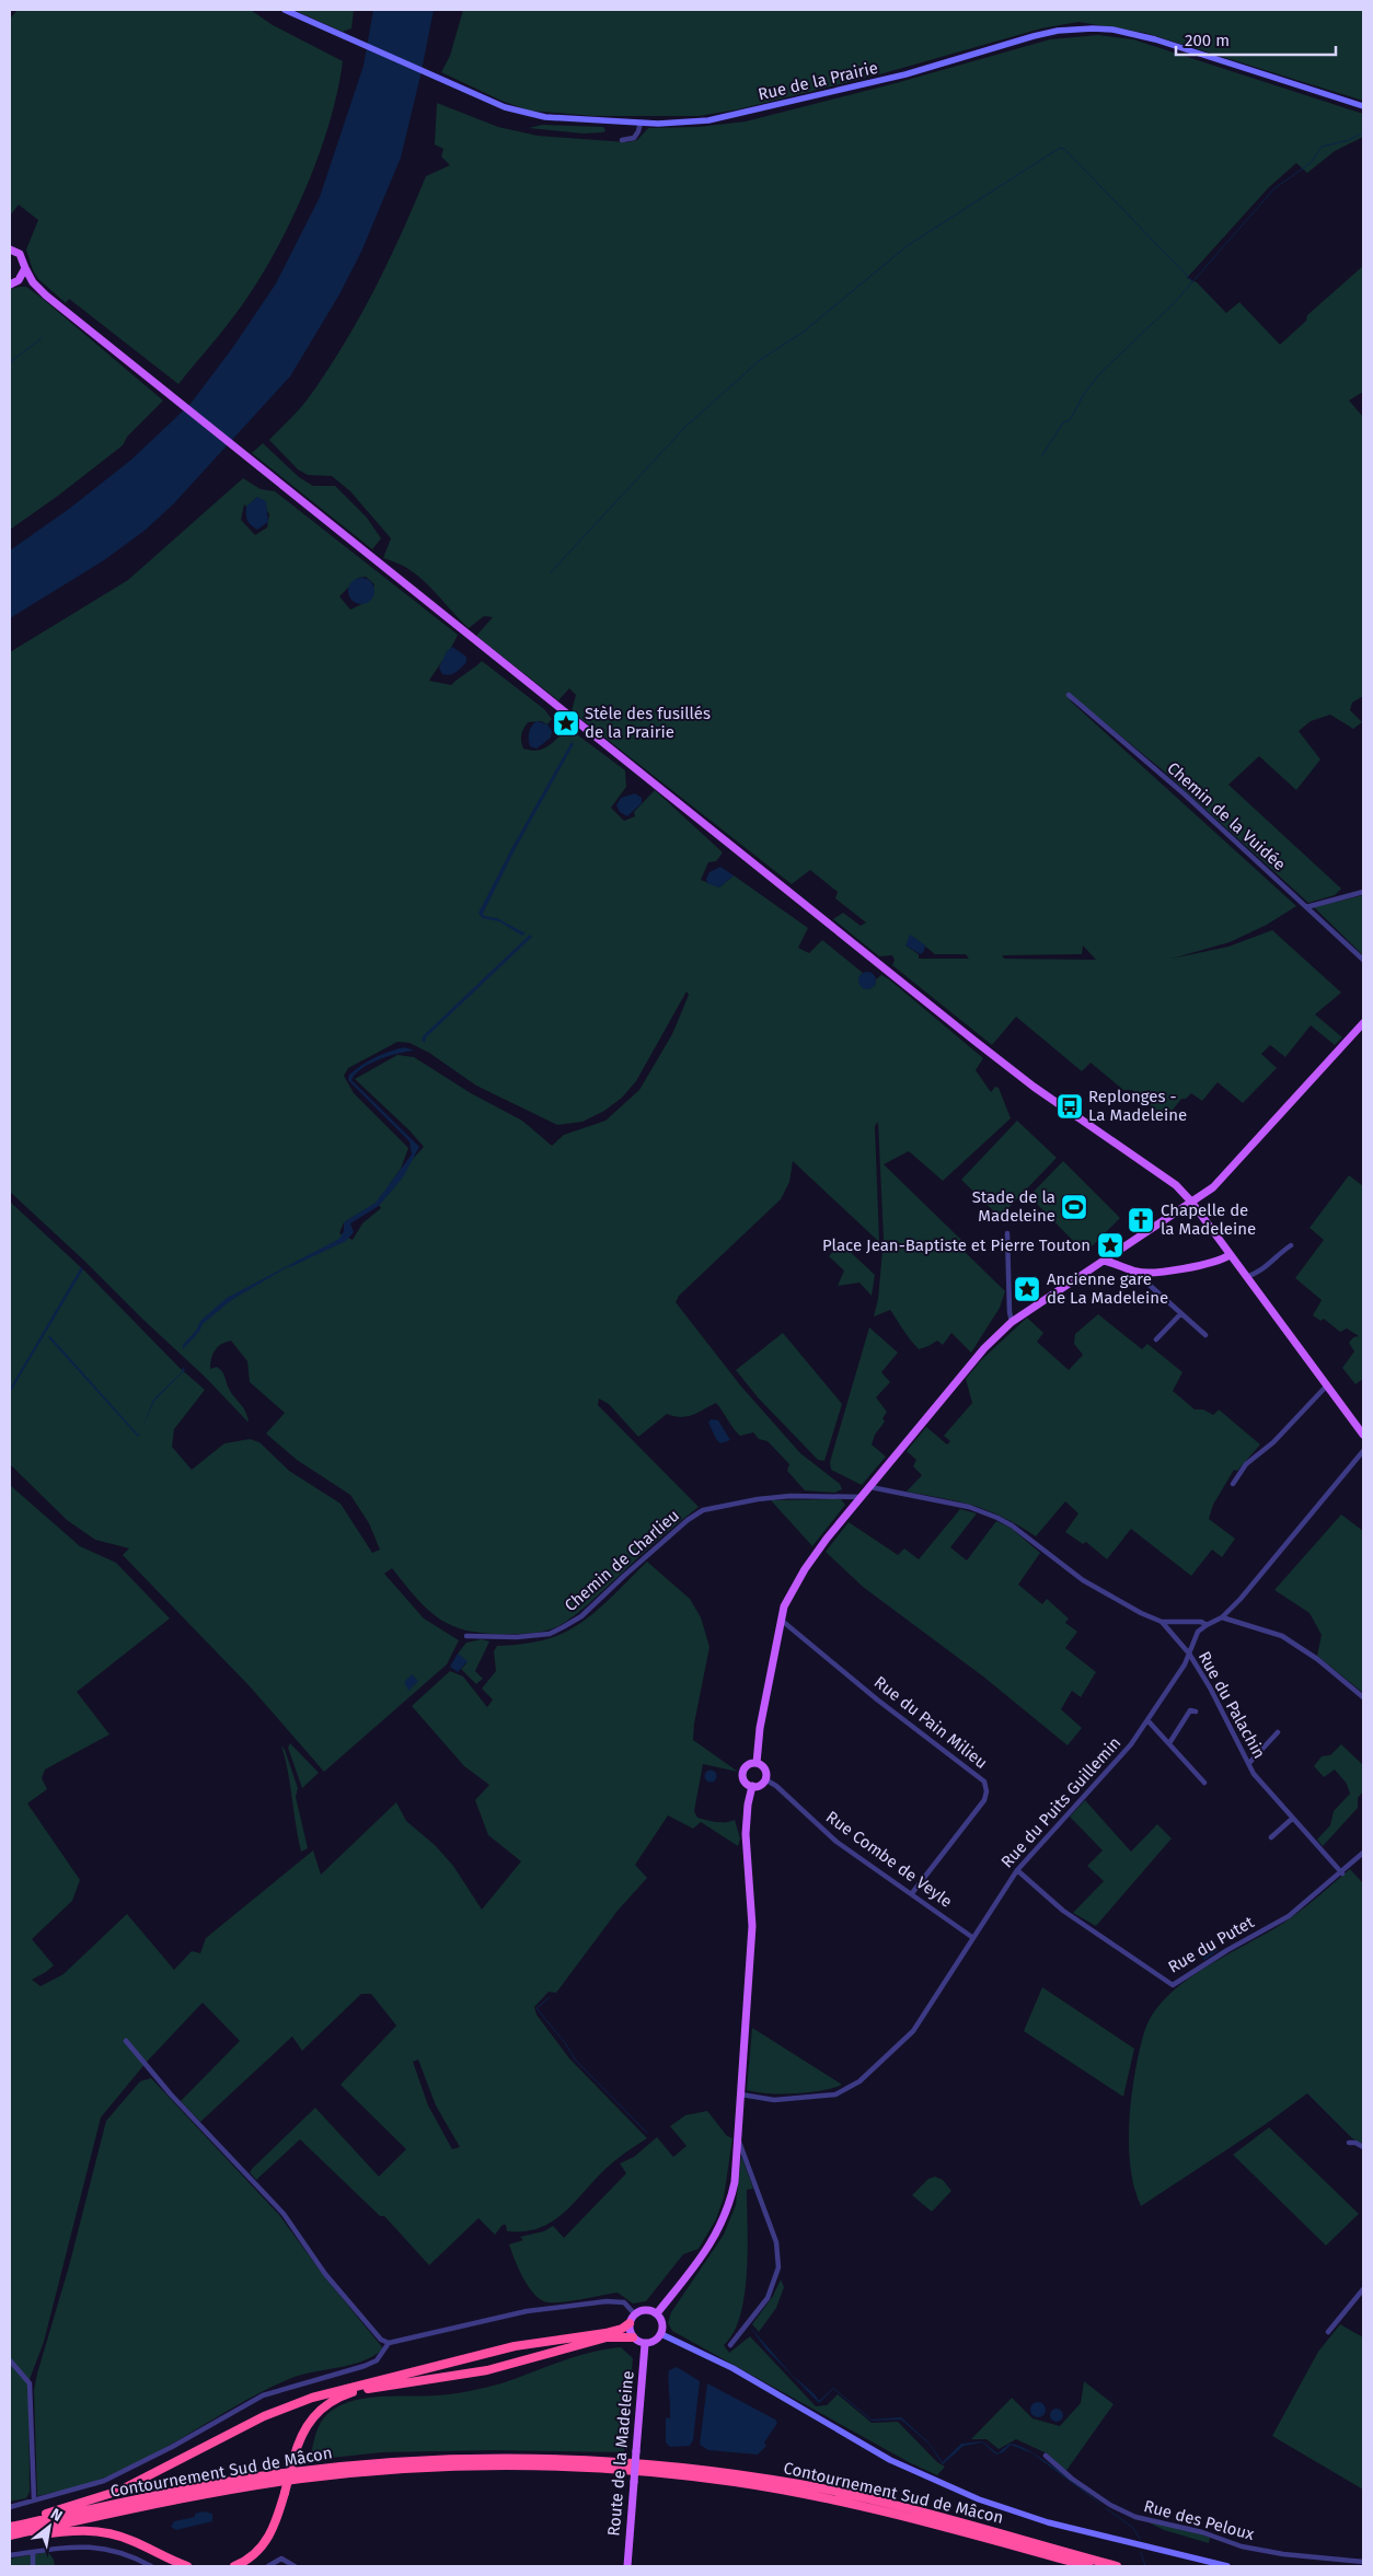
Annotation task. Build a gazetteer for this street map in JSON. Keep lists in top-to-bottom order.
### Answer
{
  "streets": {
    "highway": ["Contournement Sud de Mâcon"],
    "main road": ["Route de la Madeleine"],
    "street": [
      "Rue de la Prairie",
      "Chemin de la Vuidée",
      "Chemin de Charlieu",
      "Rue du Palachin",
      "Rue du Pain Milieu",
      "Rue du Puits Guillemin",
      "Rue Combe de Veyle",
      "Rue du Putet",
      "Rue des Peloux"
    ]
  },
  "crossings": [
    ["Rue du Palachin", "Rue du Puits Guillemin"],
    ["Rue du Palachin", "Rue du Putet"],
    ["Rue du Pain Milieu", "Rue Combe de Veyle"],
    ["Rue du Puits Guillemin", "Rue Combe de Veyle"],
    ["Rue du Puits Guillemin", "Rue du Putet"]
  ],
  "places": {
    "place": ["Stèle des fusillés de la Prairie", "Place Jean-Baptiste et Pierre Touton", "Ancienne gare de La Madeleine"],
    "bus stop": ["Replonges - La Madeleine"],
    "sports": ["Stade de la Madeleine"],
    "church": ["Chapelle de la Madeleine"]
  },
  "scale_bar": "200 m",
  "north": "top right"
}
